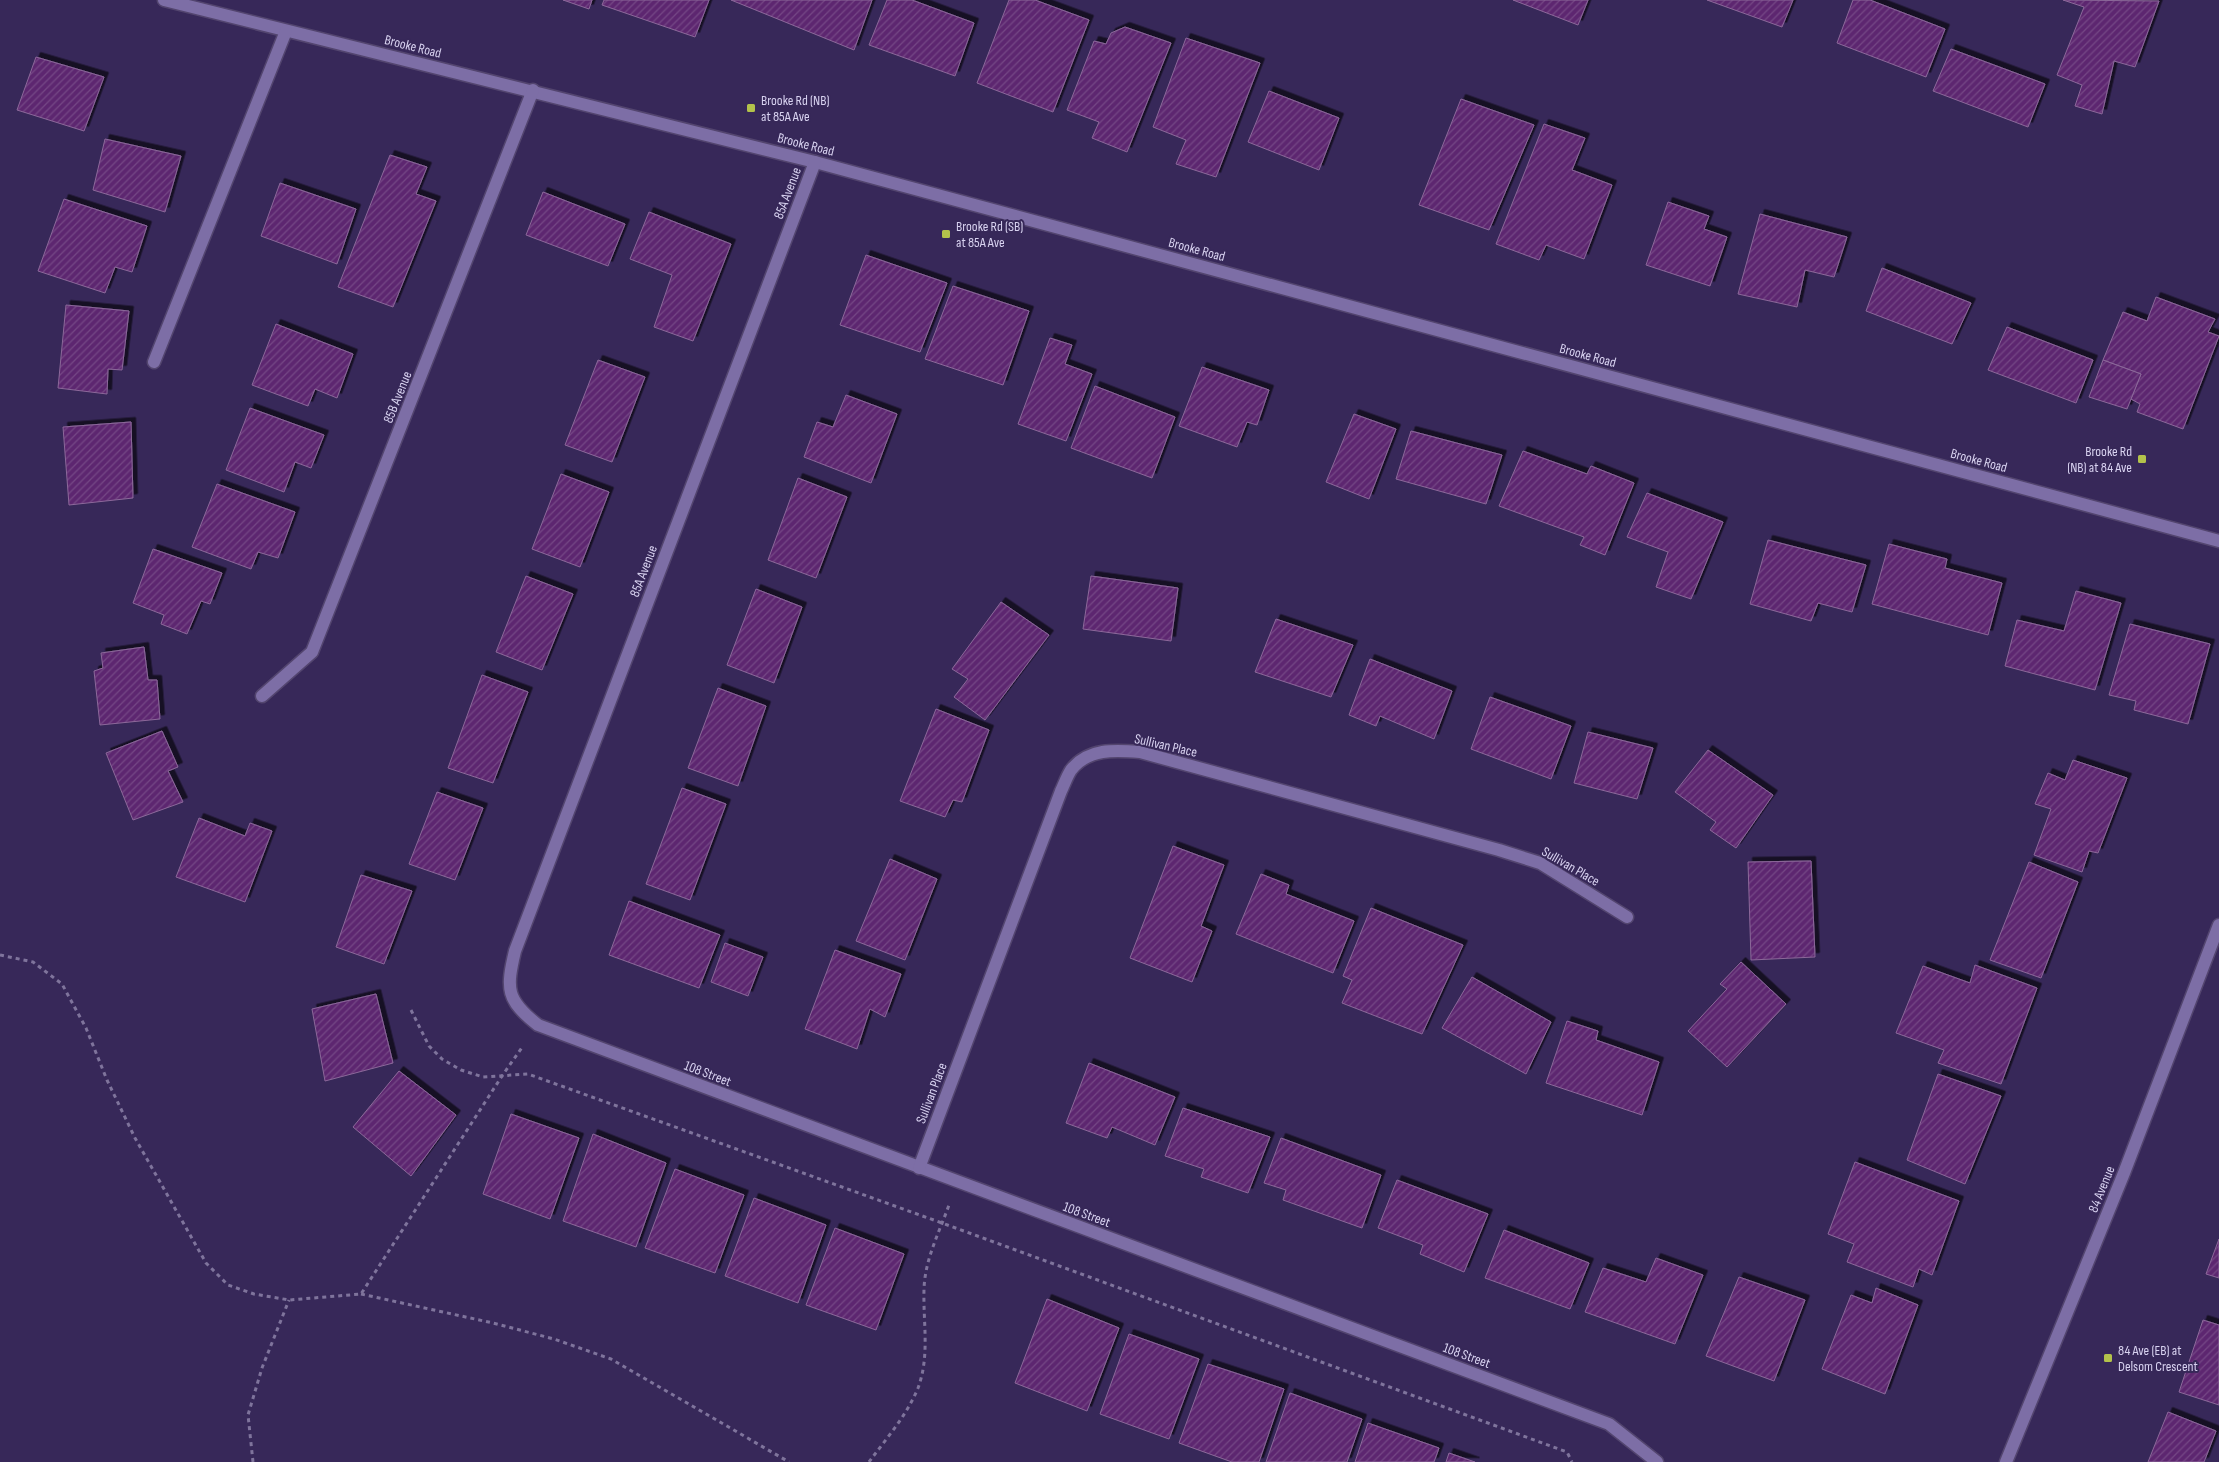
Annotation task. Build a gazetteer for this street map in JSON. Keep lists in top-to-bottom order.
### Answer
{
  "streets": {
    "street": [
      "Brooke Road",
      "85A Avenue",
      "85B Avenue",
      "Sullivan Place",
      "108 Street",
      "84 Avenue"
    ]
  },
  "crossings": [
    ["Brooke Road", "85A Avenue"],
    ["Brooke Road", "85B Avenue"],
    ["85A Avenue", "108 Street"],
    ["Sullivan Place", "108 Street"]
  ],
  "places": {
    "transit": [
      "Brooke Rd (NB) at 85A Ave",
      "Brooke Rd (SB) at 85A Ave",
      "Brooke Rd (NB) at 84 Ave",
      "84 Ave (EB) at Delsom Crescent"
    ]
  }
}
